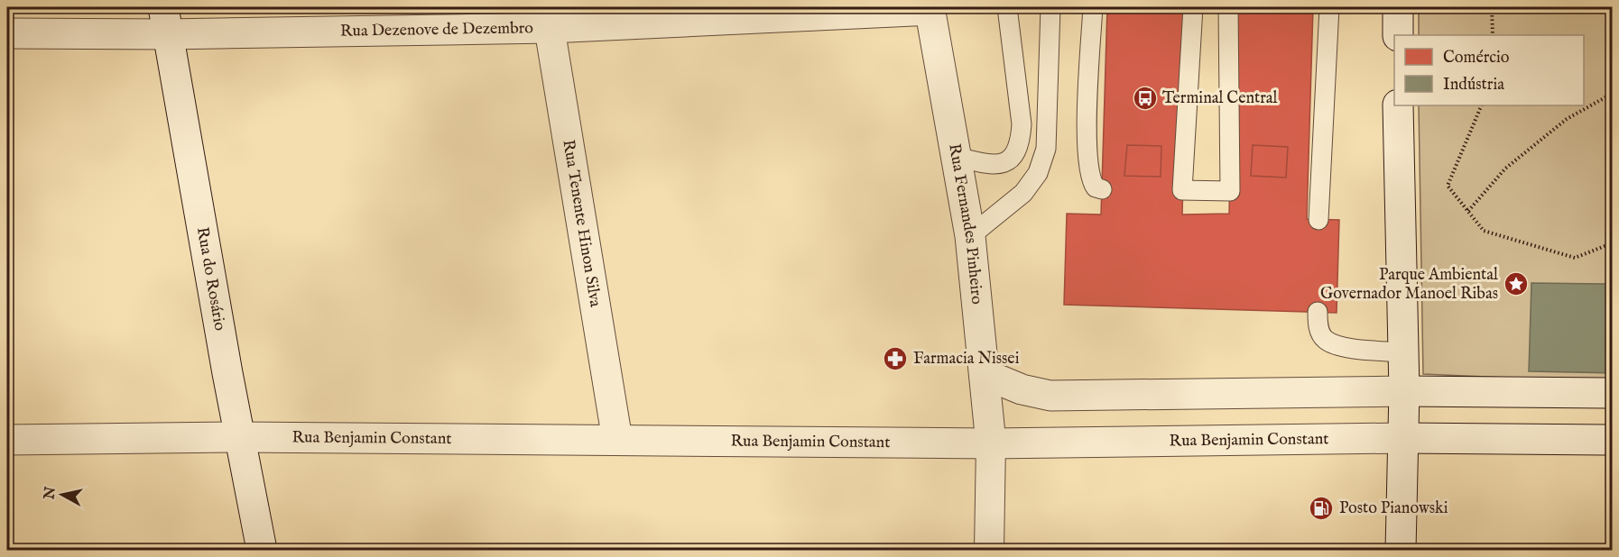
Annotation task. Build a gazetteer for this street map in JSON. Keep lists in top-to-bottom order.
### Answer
{
  "streets": {
    "street": [
      "Rua Dezenove de Dezembro",
      "Rua Tenente Hinon Silva",
      "Rua Fernandes Pinheiro",
      "Rua do Rosário",
      "Rua Benjamin Constant"
    ]
  },
  "crossings": [
    ["Rua Dezenove de Dezembro", "Rua Tenente Hinon Silva"],
    ["Rua Dezenove de Dezembro", "Rua Fernandes Pinheiro"],
    ["Rua Dezenove de Dezembro", "Rua do Rosário"],
    ["Rua Tenente Hinon Silva", "Rua Benjamin Constant"],
    ["Rua Fernandes Pinheiro", "Rua Benjamin Constant"],
    ["Rua do Rosário", "Rua Benjamin Constant"]
  ],
  "places": {
    "bus stop": ["Terminal Central"],
    "place": ["Parque Ambiental Governador Manoel Ribas"],
    "pharmacy": ["Farmacia Nissei"],
    "fuel station": ["Posto Pianowski"]
  },
  "legend": ["Comércio", "Indústria"],
  "north": "left"
}
